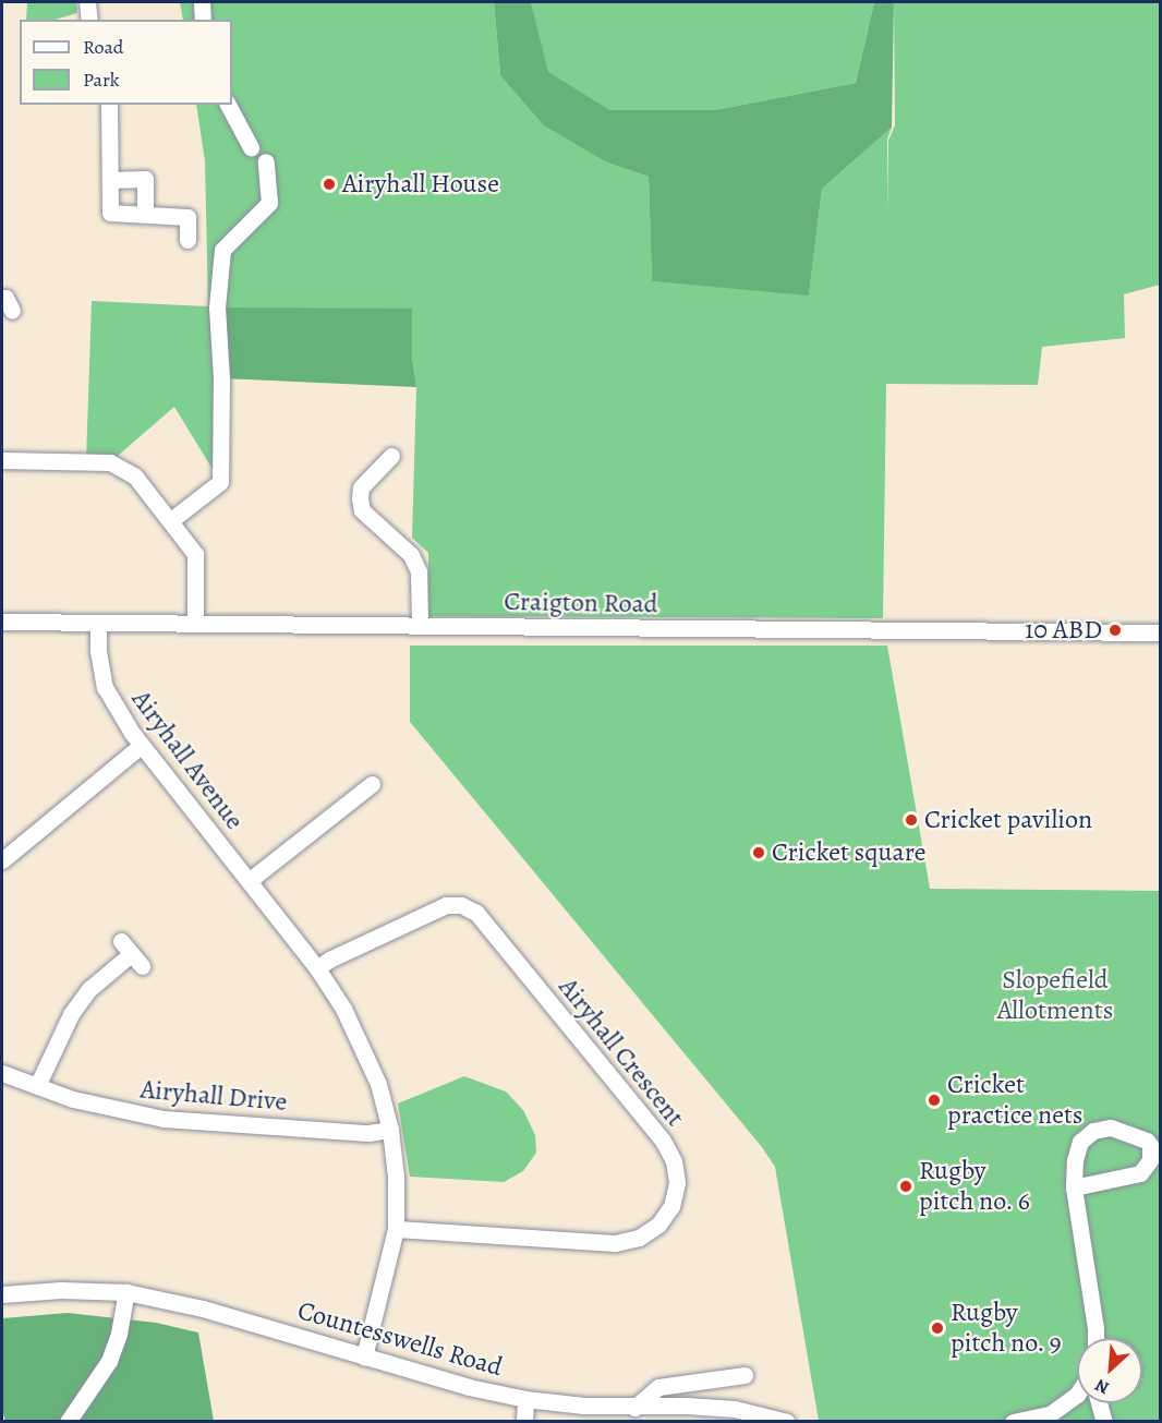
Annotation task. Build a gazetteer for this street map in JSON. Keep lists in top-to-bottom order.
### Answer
{
  "streets": {
    "street": [
      "Craigton Road",
      "Airyhall Avenue",
      "Airyhall Crescent",
      "Airyhall Drive",
      "Countesswells Road"
    ]
  },
  "crossings": [
    ["Craigton Road", "Airyhall Avenue"],
    ["Airyhall Avenue", "Airyhall Crescent"],
    ["Airyhall Avenue", "Airyhall Drive"],
    ["Airyhall Avenue", "Countesswells Road"]
  ],
  "parks": ["Slopefield Allotments"],
  "places": [
    "Airyhall House",
    "10 ABD",
    "Cricket pavilion",
    "Cricket square",
    "Cricket practice nets",
    "Rugby pitch no. 6",
    "Rugby pitch no. 9"
  ],
  "legend": ["Road", "Park"],
  "north": "bottom left"
}
